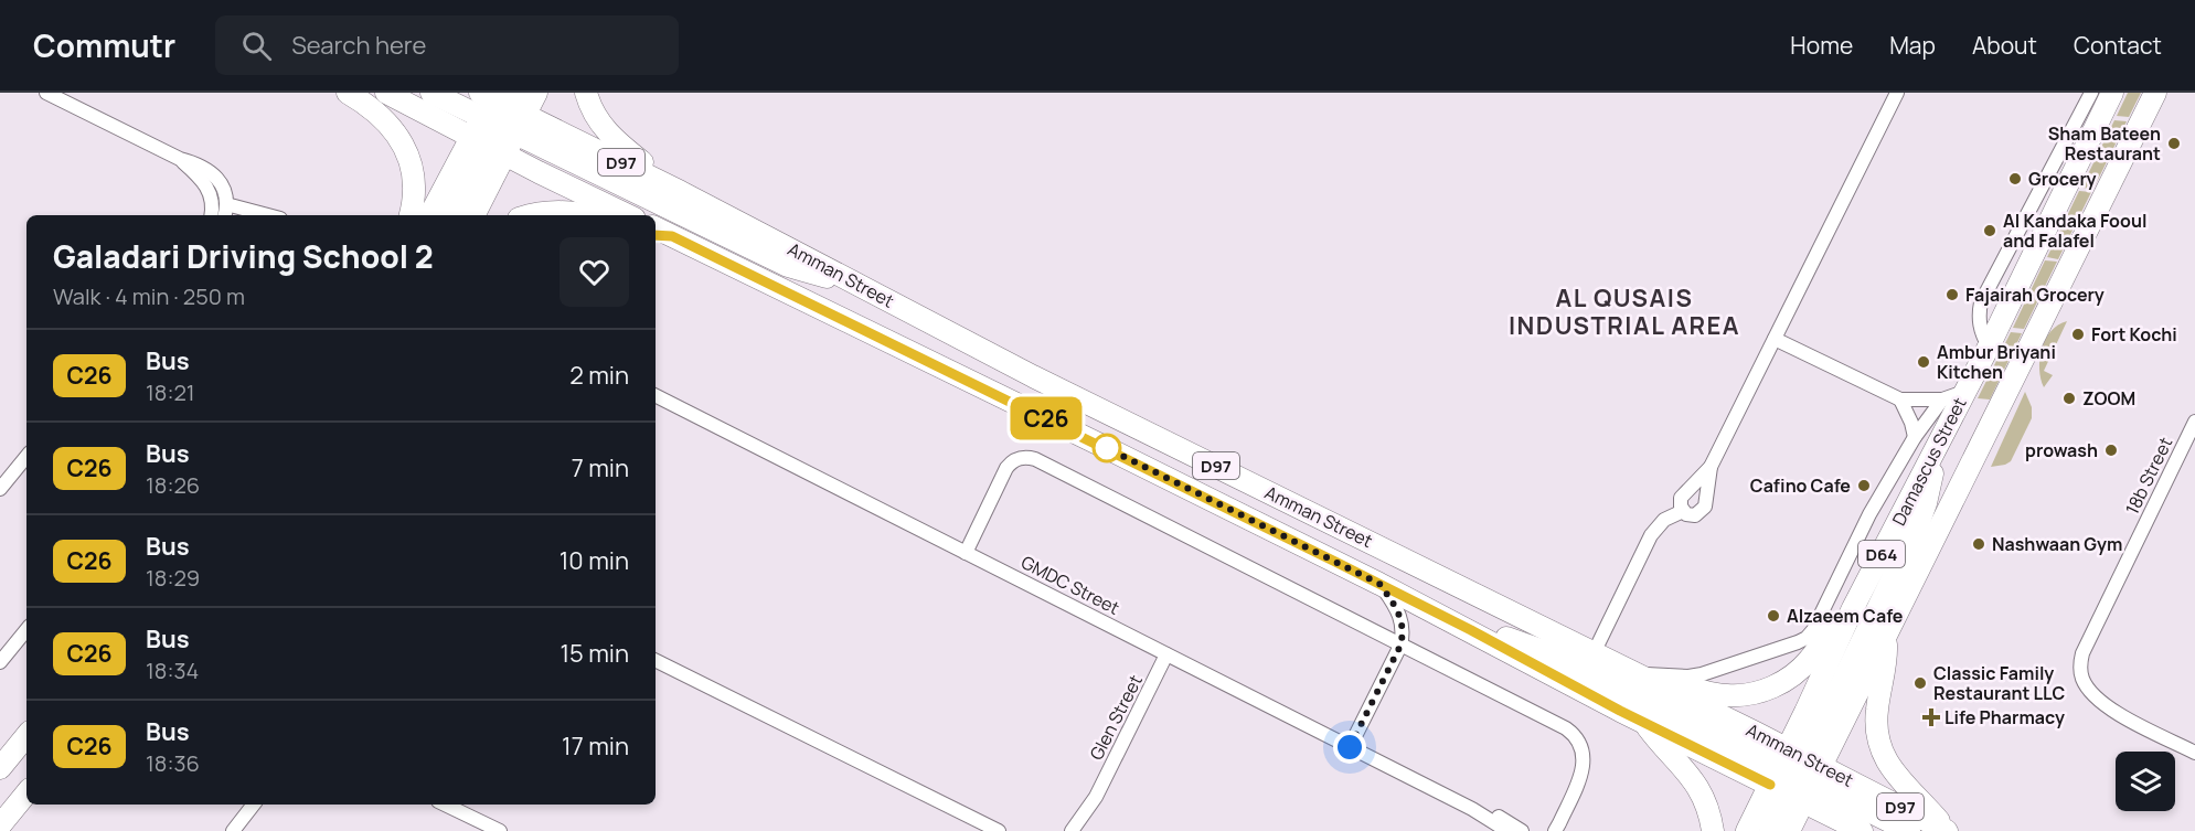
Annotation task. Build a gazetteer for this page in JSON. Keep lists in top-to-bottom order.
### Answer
{
  "streets": {
    "main road": [
      "D97",
      "Amman Street",
      "Damascus Street",
      "D64"
    ],
    "street": ["18b Street", "GMDC Street", "Glen Street"]
  },
  "crossings": [
    ["Amman Street", "Damascus Street"],
    ["GMDC Street", "Glen Street"]
  ],
  "districts": ["AL QUSAIS INDUSTRIAL AREA"],
  "places": {
    "other": [
      "Sham Bateen Restaurant",
      "Grocery",
      "Al Kandaka Fooul and Falafel",
      "Fajairah Grocery",
      "Fort Kochi",
      "Ambur Briyani Kitchen",
      "ZOOM",
      "prowash",
      "Cafino Cafe",
      "Nashwaan Gym",
      "Alzaeem Cafe",
      "Classic Family Restaurant LLC"
    ],
    "health": ["Life Pharmacy"]
  },
  "lines": ["bus line C26"],
  "page": {
    "header": "Commutr",
    "search": "Search here",
    "nav": [
      "Home",
      "Map",
      "About",
      "Contact"
    ],
    "on_map": "C26",
    "heading": ["Galadari Driving School 2", "Walk · 4 min · 250 m"],
    "list": [
      {
        "mark": "C26",
        "name": "Bus",
        "note": "18:21",
        "value": "2 min"
      },
      {
        "mark": "C26",
        "name": "Bus",
        "note": "18:26",
        "value": "7 min"
      },
      {
        "mark": "C26",
        "name": "Bus",
        "note": "18:29",
        "value": "10 min"
      },
      {
        "mark": "C26",
        "name": "Bus",
        "note": "18:34",
        "value": "15 min"
      },
      {
        "mark": "C26",
        "name": "Bus",
        "note": "18:36",
        "value": "17 min"
      }
    ]
  }
}
